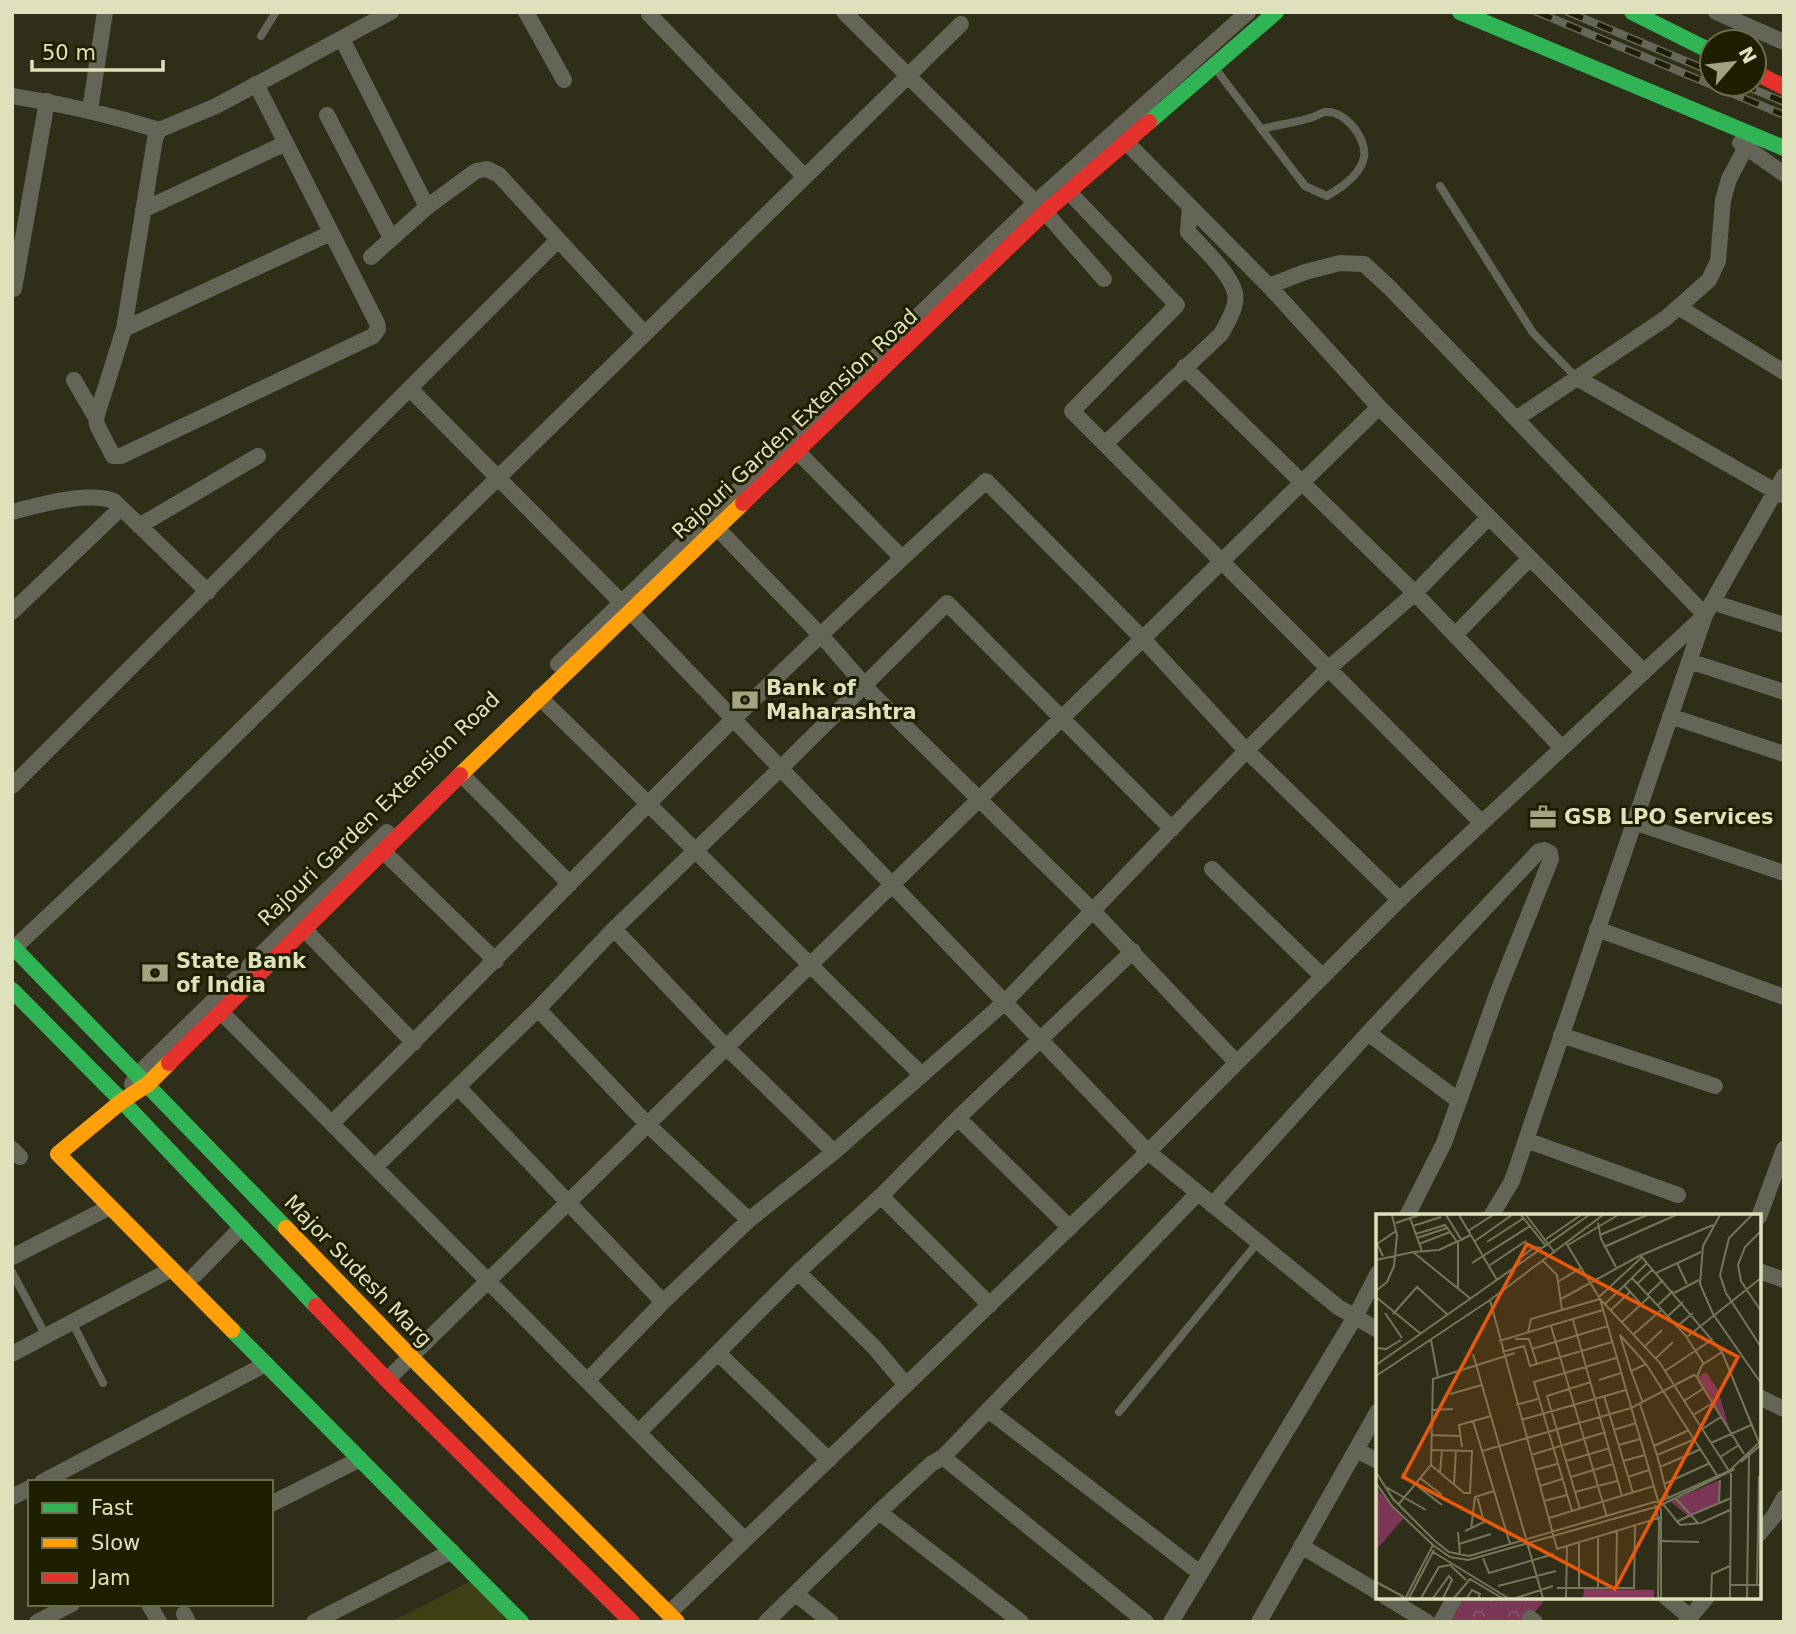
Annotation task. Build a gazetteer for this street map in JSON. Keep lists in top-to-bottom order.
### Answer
{
  "streets": {
    "street": ["Rajouri Garden Extension Road", "Major Sudesh Marg"]
  },
  "crossings": [
    ["Rajouri Garden Extension Road", "Major Sudesh Marg"]
  ],
  "places": {
    "bank": ["Bank of Maharashtra", "State Bank of India"],
    "office": ["GSB LPO Services"]
  },
  "legend": ["Fast", "Slow", "Jam"],
  "scale_bar": "50 m",
  "north": "top right"
}
